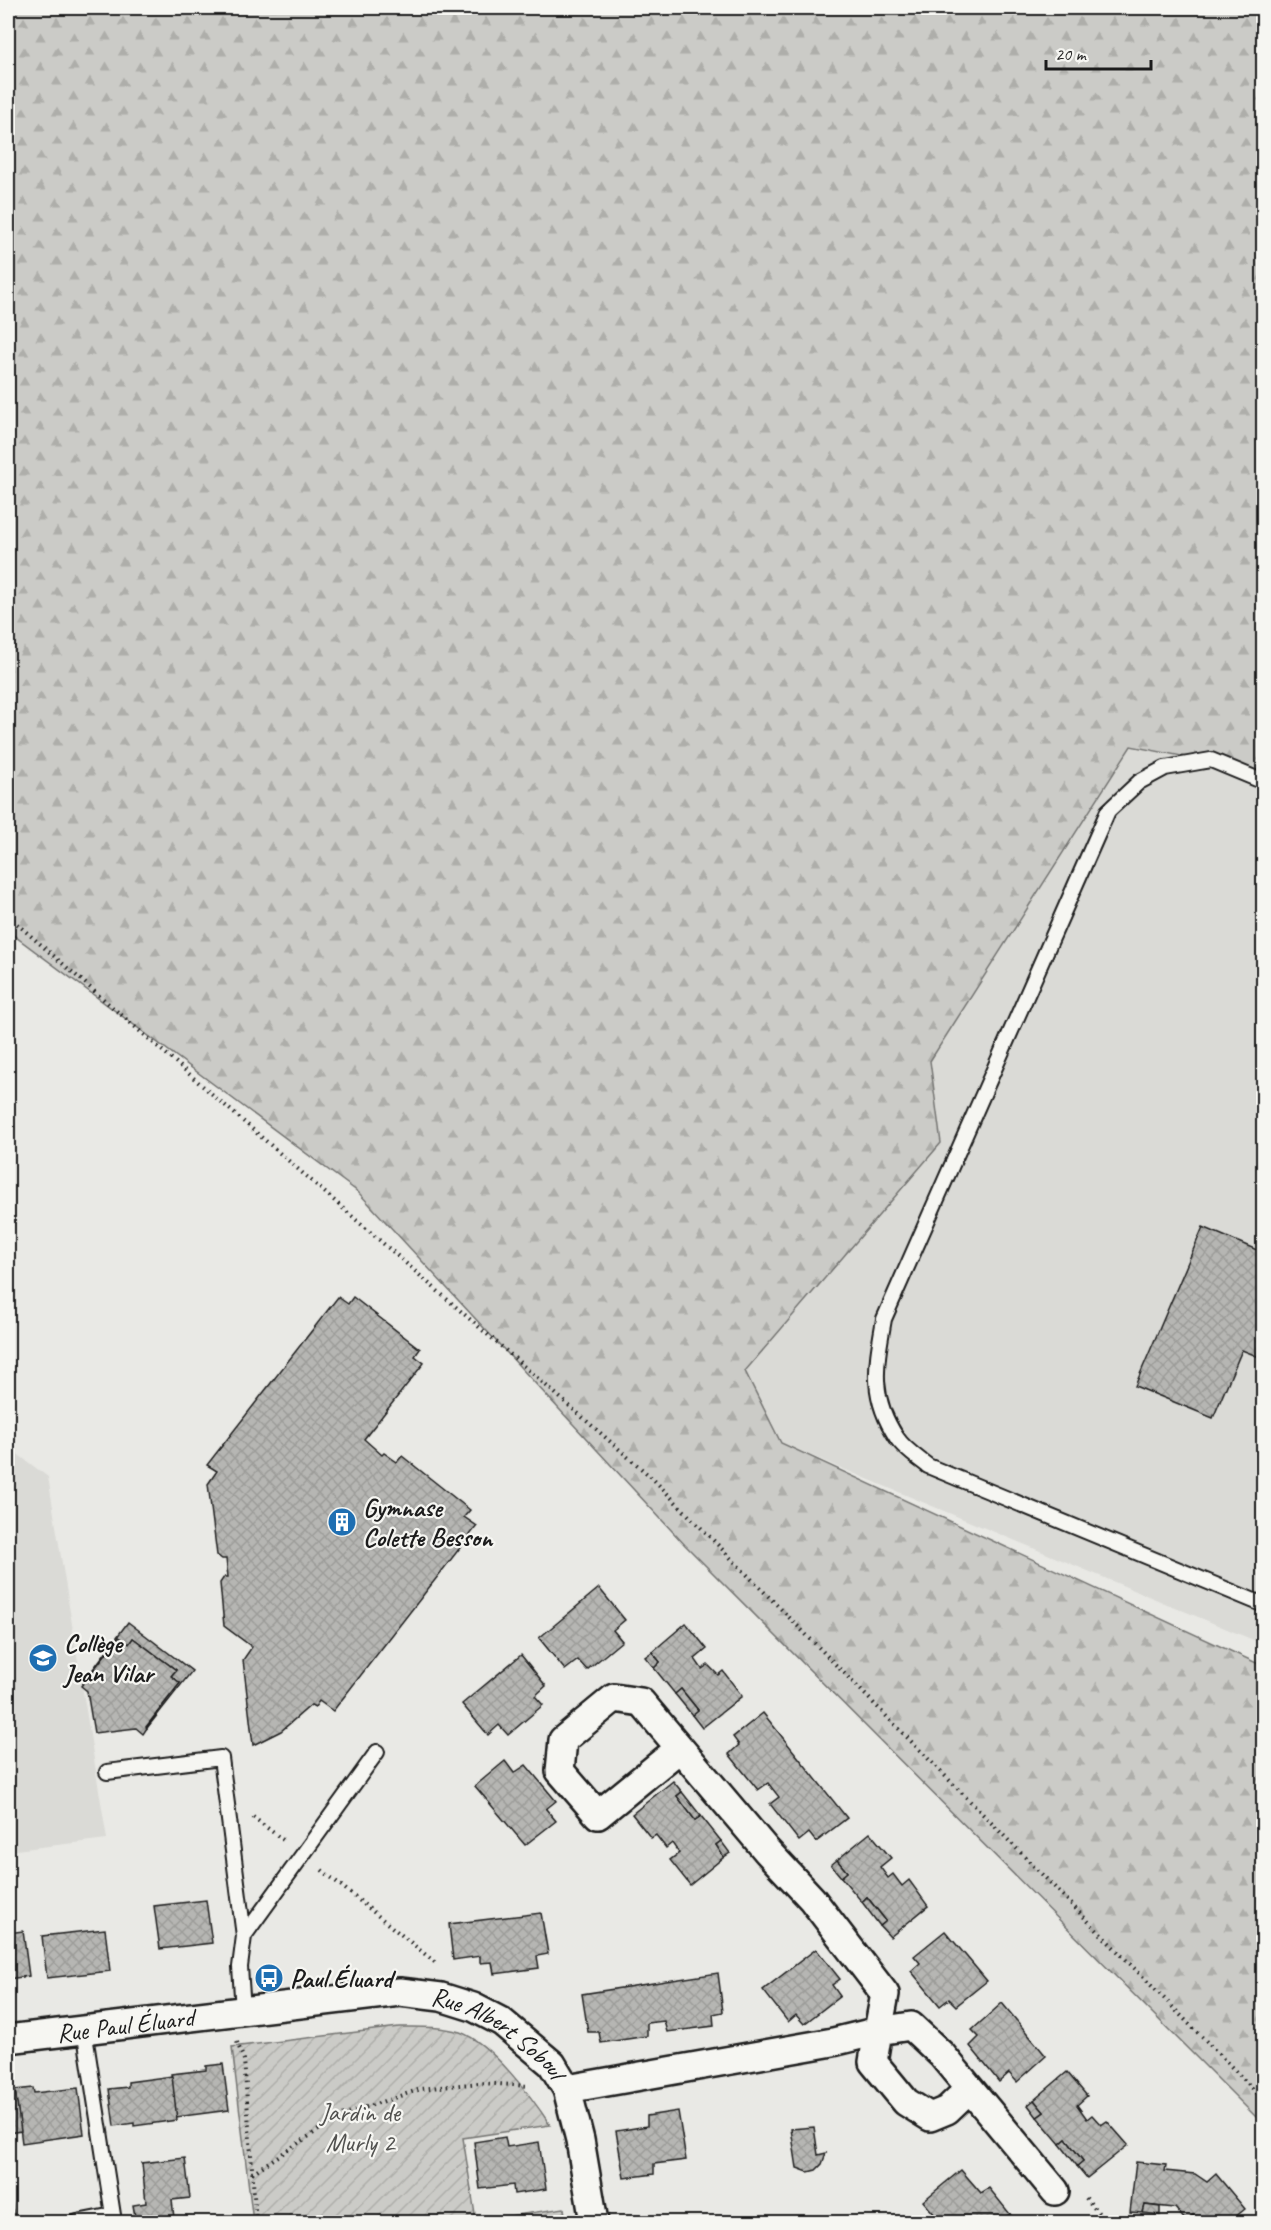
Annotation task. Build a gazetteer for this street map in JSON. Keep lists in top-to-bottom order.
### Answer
{
  "streets": {
    "street": ["Rue Paul Éluard", "Rue Albert Soboul"]
  },
  "crossings": [
    ["Rue Paul Éluard", "Rue Albert Soboul"]
  ],
  "parks": ["Jardin de Murly 2"],
  "places": {
    "building": ["Gymnase Colette Besson"],
    "school or university": ["Collège Jean Vilar"],
    "bus stop": ["Paul Éluard"]
  },
  "scale_bar": "20 m"
}
